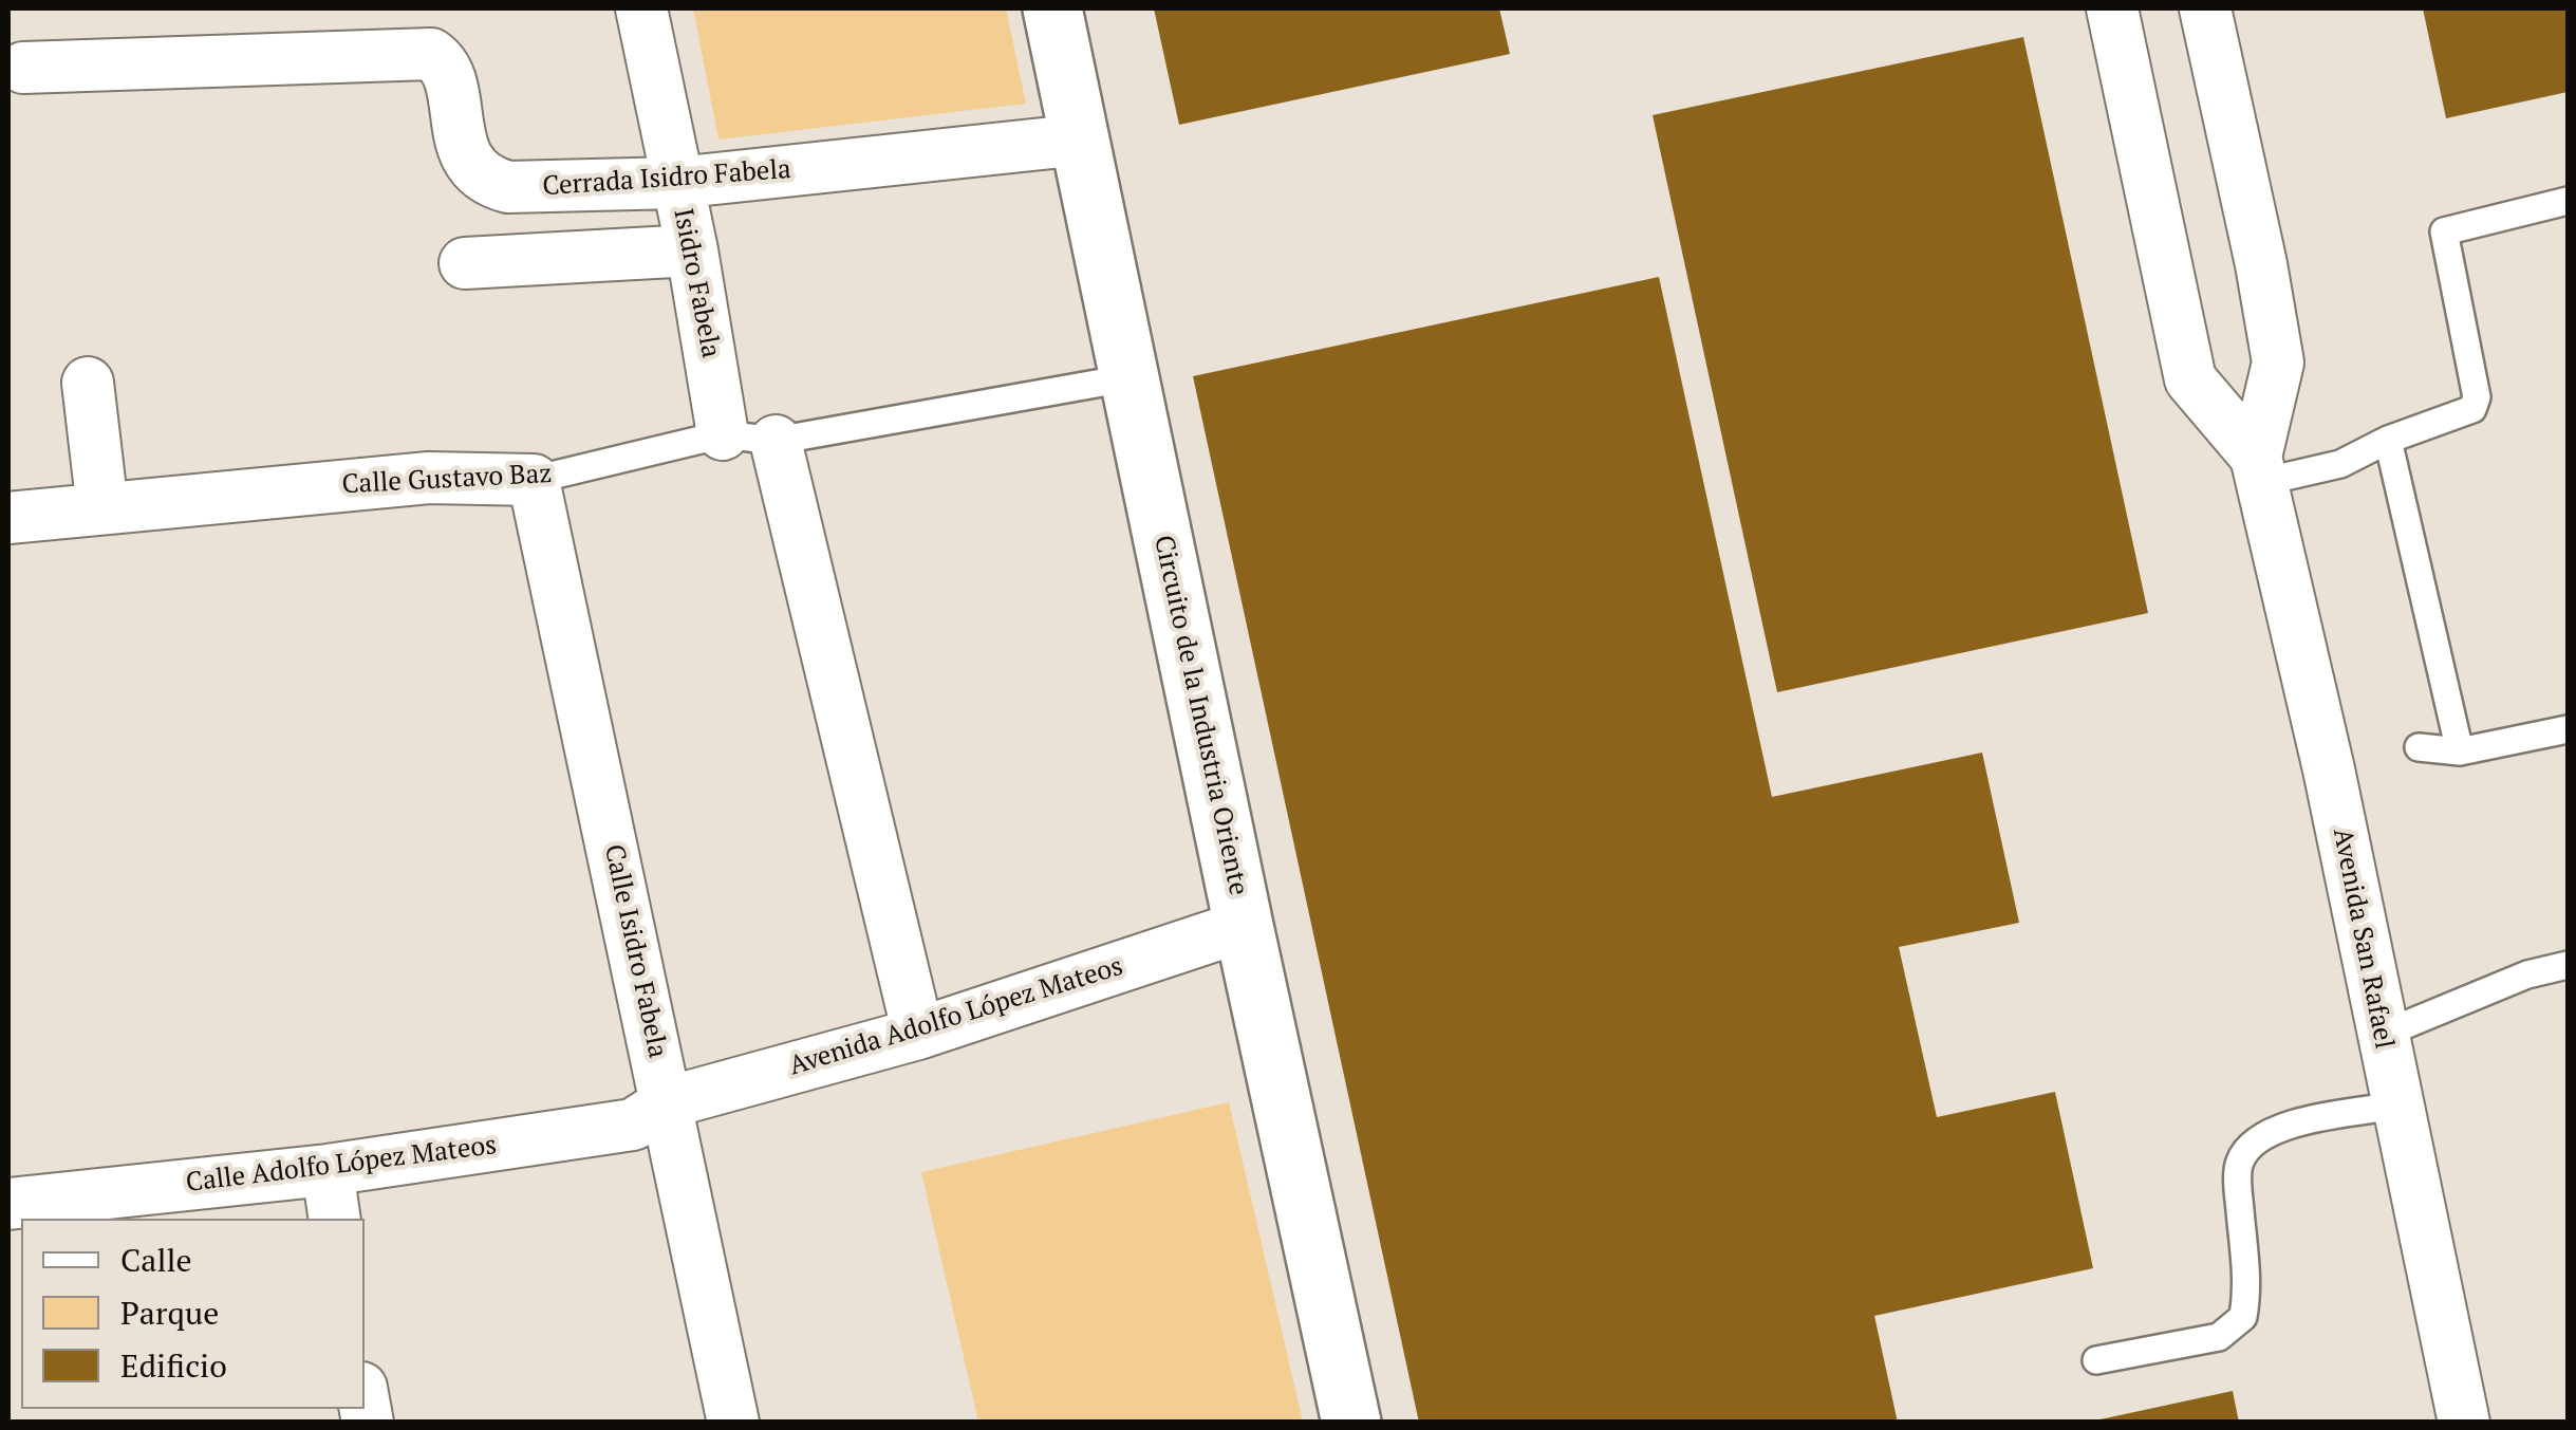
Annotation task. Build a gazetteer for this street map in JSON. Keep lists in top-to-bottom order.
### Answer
{
  "streets": {
    "highway": ["Circuito de la Industria Oriente"],
    "street": [
      "Cerrada Isidro Fabela",
      "Isidro Fabela",
      "Calle Gustavo Baz",
      "Avenida San Rafael",
      "Calle Isidro Fabela",
      "Avenida Adolfo López Mateos",
      "Calle Adolfo López Mateos"
    ]
  },
  "crossings": [
    ["Cerrada Isidro Fabela", "Isidro Fabela"],
    ["Cerrada Isidro Fabela", "Circuito de la Industria Oriente"],
    ["Isidro Fabela", "Calle Gustavo Baz"],
    ["Calle Gustavo Baz", "Circuito de la Industria Oriente"],
    ["Calle Gustavo Baz", "Calle Isidro Fabela"],
    ["Circuito de la Industria Oriente", "Avenida Adolfo López Mateos"],
    ["Calle Isidro Fabela", "Avenida Adolfo López Mateos"],
    ["Calle Isidro Fabela", "Calle Adolfo López Mateos"],
    ["Avenida Adolfo López Mateos", "Calle Adolfo López Mateos"]
  ],
  "legend": ["Calle", "Parque", "Edificio"]
}
